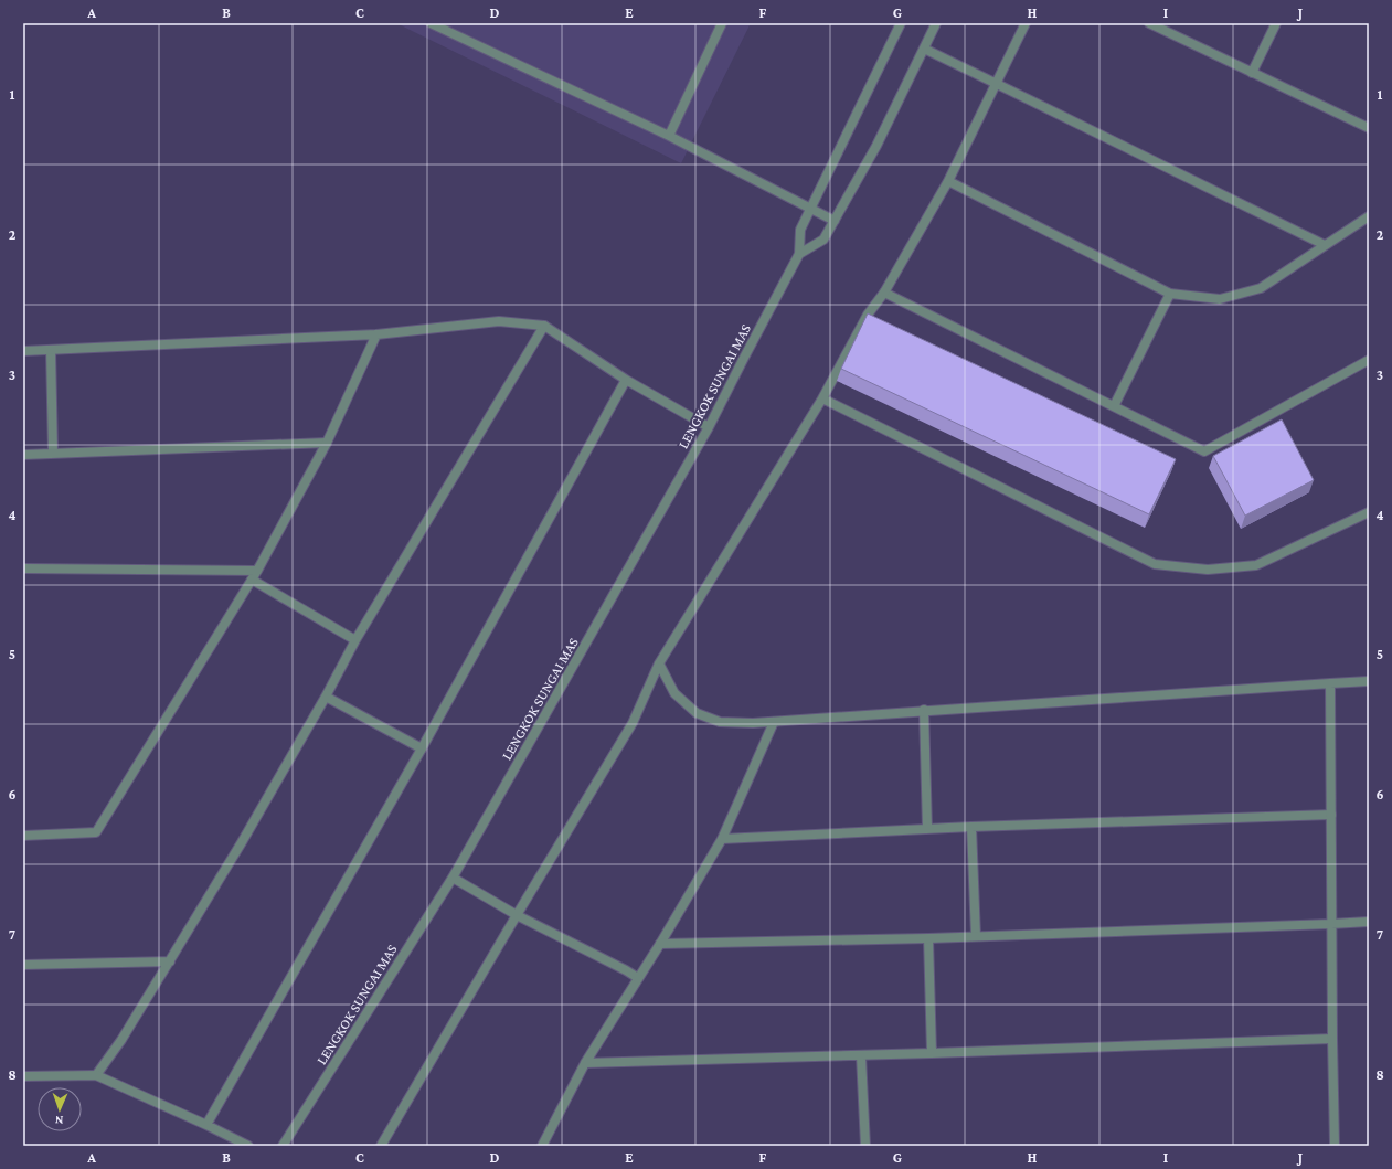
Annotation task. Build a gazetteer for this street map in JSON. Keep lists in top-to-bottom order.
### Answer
{
  "streets": {
    "street": ["LENGKOK SUNGAI MAS"]
  },
  "north": "bottom",
  "grid": {
    "columns": [
      "A",
      "B",
      "C",
      "D",
      "E",
      "F",
      "G",
      "H",
      "I",
      "J"
    ],
    "rows": [
      "1",
      "2",
      "3",
      "4",
      "5",
      "6",
      "7",
      "8"
    ]
  }
}
